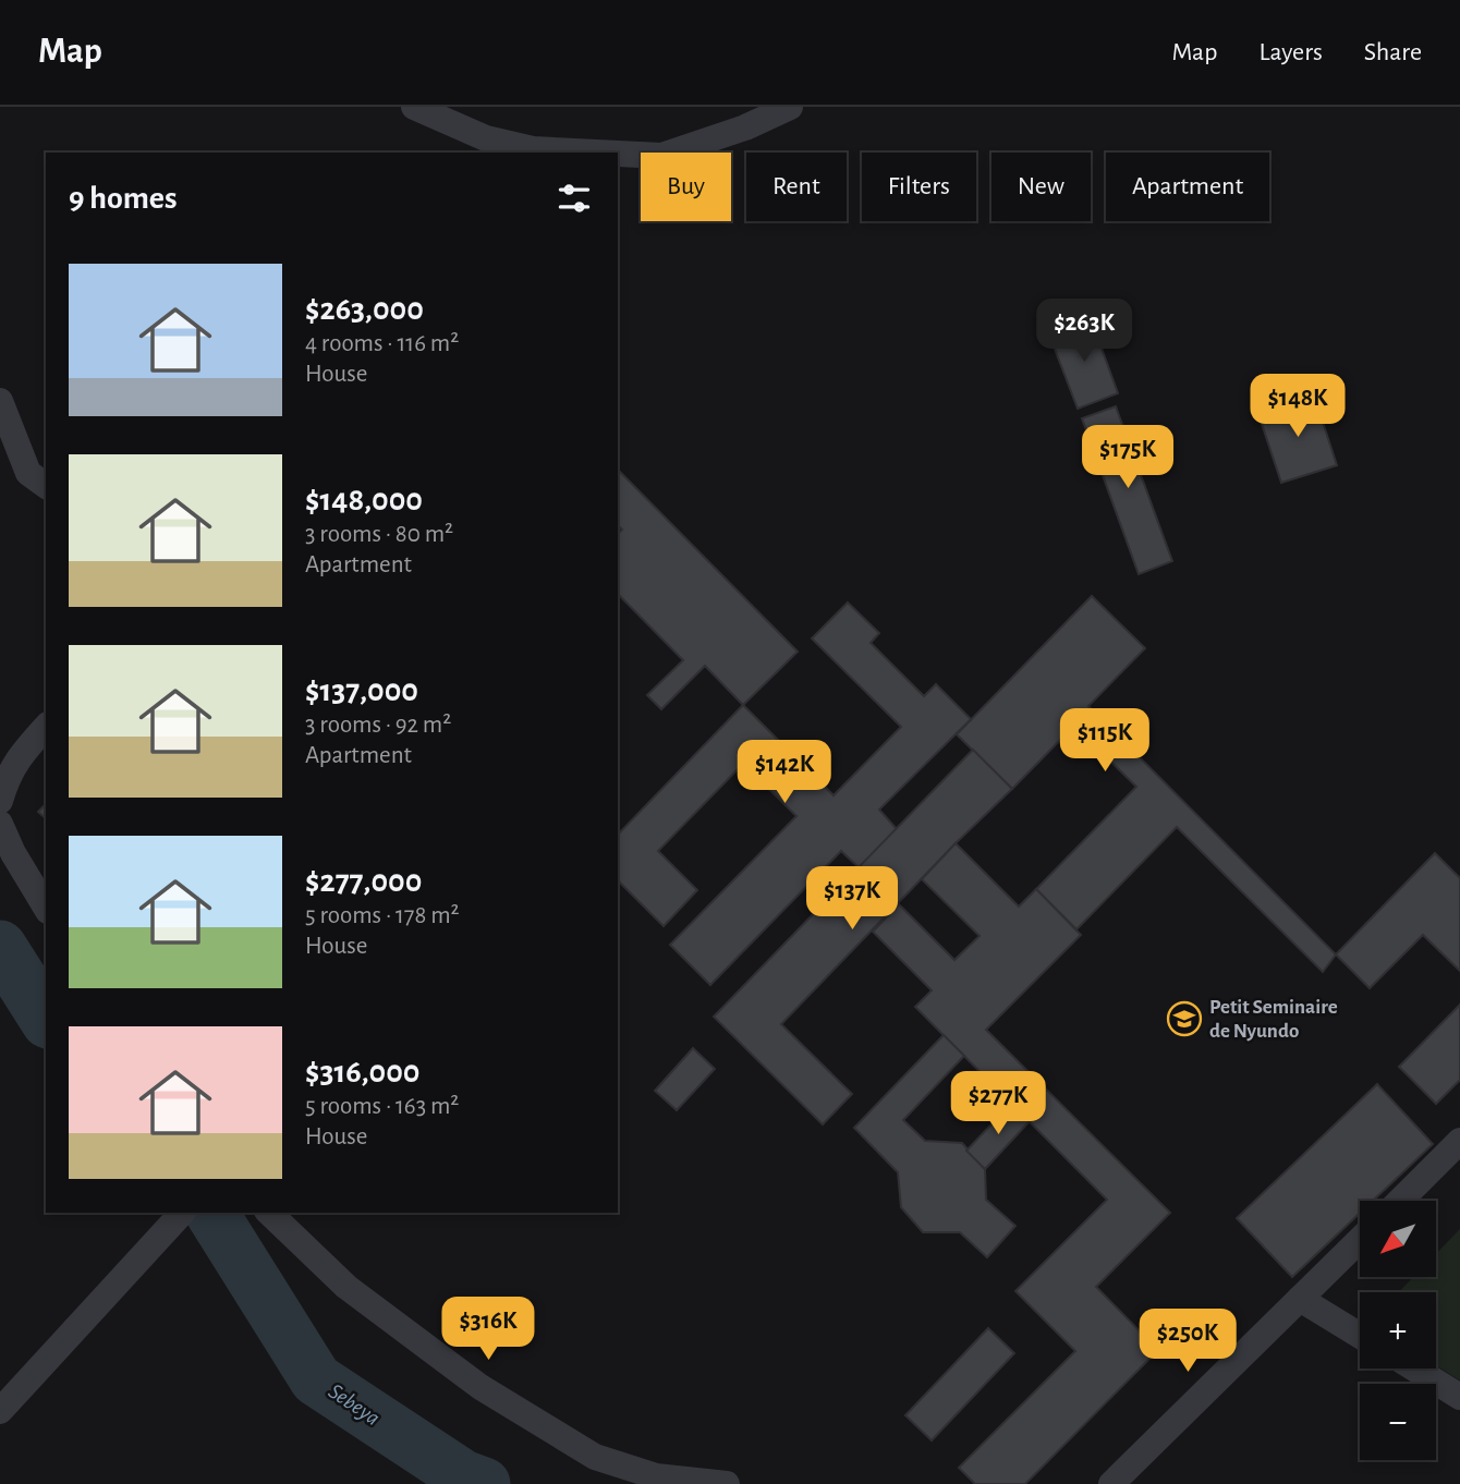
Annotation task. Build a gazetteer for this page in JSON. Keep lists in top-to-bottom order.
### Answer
{
  "water": ["Sebeya"],
  "places": {
    "school or university": ["Petit Seminaire de Nyundo"]
  },
  "north": "bottom left",
  "page": {
    "header": "Map",
    "nav": ["Map", "Layers", "Share"],
    "chip": [
      "Buy",
      "Rent",
      "Filters",
      "New",
      "Apartment"
    ],
    "heading": "9 homes",
    "list": [
      {
        "name": "$263,000",
        "note": "4 rooms · 116 m² · House"
      },
      {
        "name": "$148,000",
        "note": "3 rooms · 80 m² · Apartment"
      },
      {
        "name": "$137,000",
        "note": "3 rooms · 92 m² · Apartment"
      },
      {
        "name": "$277,000",
        "note": "5 rooms · 178 m² · House"
      },
      {
        "name": "$316,000",
        "note": "5 rooms · 163 m² · House"
      }
    ],
    "price": [
      "$263K",
      "$148K",
      "$175K",
      "$115K",
      "$142K",
      "$137K",
      "$277K",
      "$316K",
      "$250K"
    ],
    "map_buttons": ["+", "−"]
  }
}
